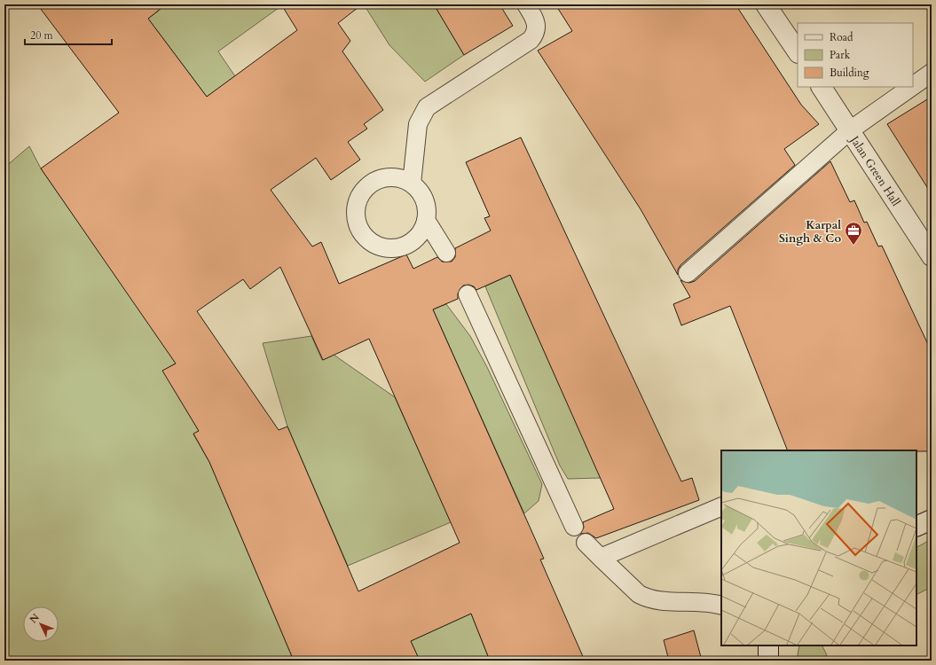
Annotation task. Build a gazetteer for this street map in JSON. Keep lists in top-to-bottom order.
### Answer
{
  "streets": {
    "street": ["Jalan Green Hall"]
  },
  "places": {
    "office": ["Karpal Singh & Co"]
  },
  "legend": ["Road", "Park", "Building"],
  "scale_bar": "20 m",
  "north": "top left"
}
